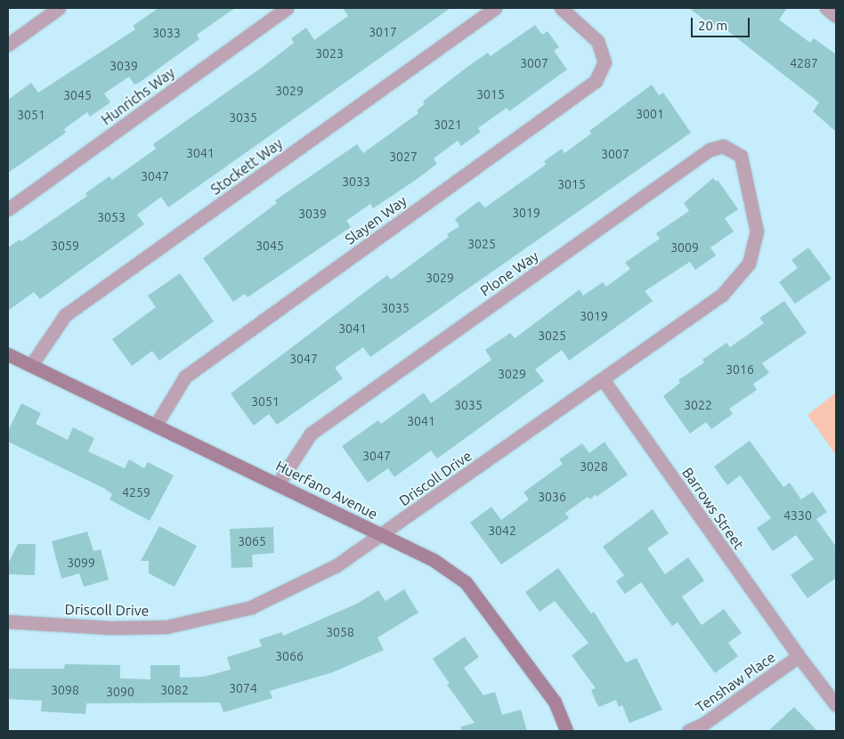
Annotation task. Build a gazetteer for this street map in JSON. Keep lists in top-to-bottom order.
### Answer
{
  "streets": {
    "street": [
      "Hunrichs Way",
      "Stockett Way",
      "Slayen Way",
      "Plone Way",
      "Driscoll Drive",
      "Huerfano Avenue",
      "Barrows Street",
      "Tenshaw Place"
    ]
  },
  "crossings": [
    ["Stockett Way", "Huerfano Avenue"],
    ["Slayen Way", "Huerfano Avenue"],
    ["Plone Way", "Driscoll Drive"],
    ["Plone Way", "Huerfano Avenue"],
    ["Driscoll Drive", "Huerfano Avenue"],
    ["Driscoll Drive", "Barrows Street"],
    ["Barrows Street", "Tenshaw Place"]
  ],
  "house_numbers": [
    "3017",
    "3033",
    "3023",
    "3007",
    "4287",
    "3039",
    "3029",
    "3015",
    "3045",
    "3001",
    "3051",
    "3035",
    "3021",
    "3041",
    "3007",
    "3027",
    "3047",
    "3033",
    "3015",
    "3019",
    "3039",
    "3053",
    "3025",
    "3059",
    "3045",
    "3009",
    "3029",
    "3035",
    "3019",
    "3041",
    "3025",
    "3047",
    "3016",
    "3029",
    "3051",
    "3035",
    "3022",
    "3041",
    "3047",
    "3028",
    "4259",
    "3036",
    "4330",
    "3042",
    "3065",
    "3099",
    "3058",
    "3066",
    "3074",
    "3098",
    "3082",
    "3090"
  ],
  "scale_bar": "20 m"
}
